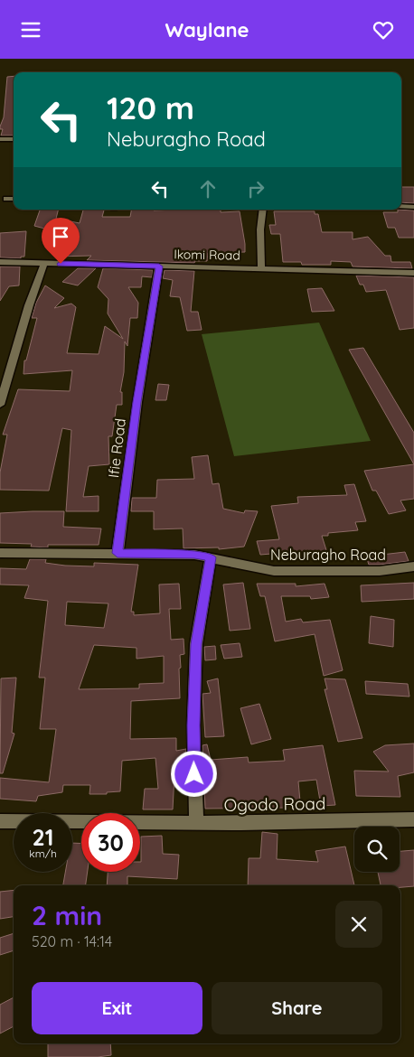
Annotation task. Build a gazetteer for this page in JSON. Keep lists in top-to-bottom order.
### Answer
{
  "streets": {
    "street": [
      "Ikomi Road",
      "Ifie Road",
      "Neburagho Road",
      "Ogodo Road"
    ]
  },
  "crossings": [
    ["Ikomi Road", "Ifie Road"],
    ["Ifie Road", "Neburagho Road"]
  ],
  "page": {
    "header": "Waylane",
    "turn": ["120 m", "Neburagho Road"],
    "speed": "21 km/h",
    "limit": "30",
    "heading": ["2 min", "520 m · 14:14"],
    "buttons": ["Exit", "Share"]
  }
}
